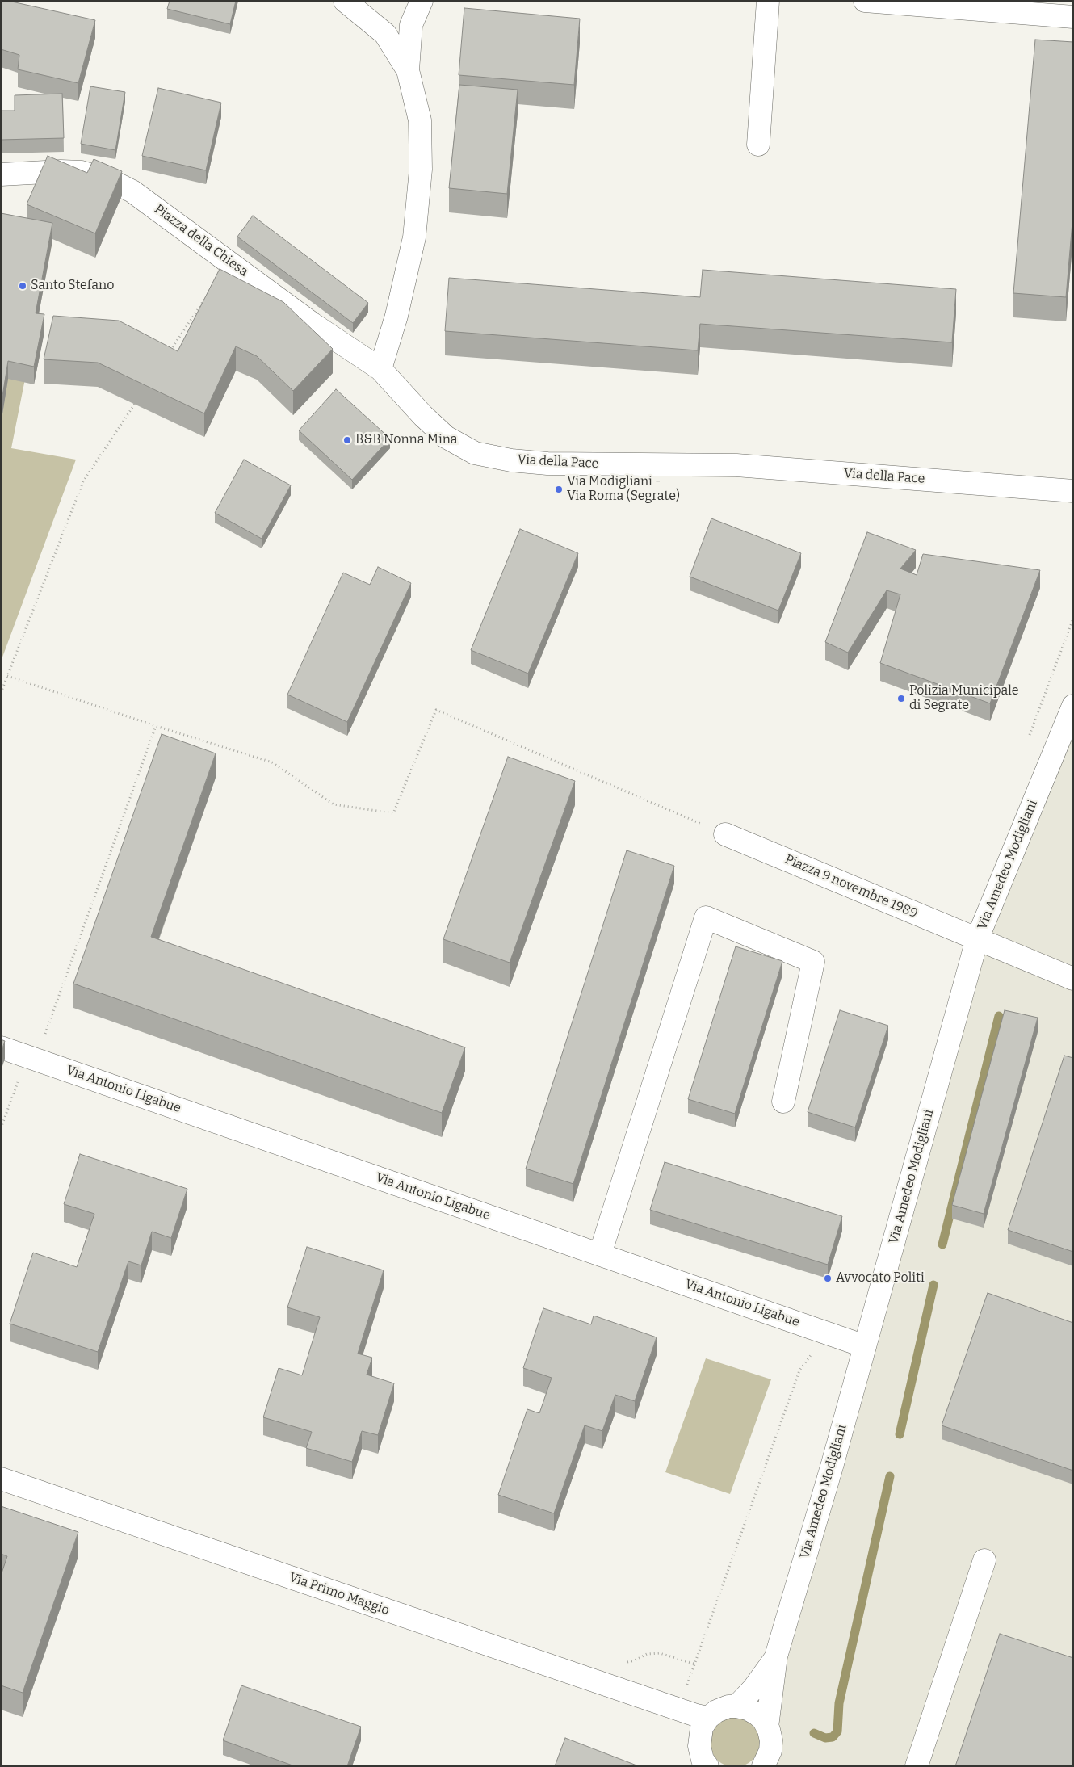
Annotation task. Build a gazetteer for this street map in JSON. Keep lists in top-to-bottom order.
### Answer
{
  "streets": {
    "street": [
      "Piazza della Chiesa",
      "Via della Pace",
      "Via Amedeo Modigliani",
      "Piazza 9 novembre 1989",
      "Via Antonio Ligabue",
      "Via Primo Maggio"
    ]
  },
  "crossings": [
    ["Piazza della Chiesa", "Via della Pace"],
    ["Via Amedeo Modigliani", "Piazza 9 novembre 1989"],
    ["Via Amedeo Modigliani", "Via Antonio Ligabue"]
  ],
  "places": [
    "Santo Stefano",
    "B&B Nonna Mina",
    "Via Modigliani - Via Roma (Segrate)",
    "Polizia Municipale di Segrate",
    "Avvocato Politi"
  ]
}
